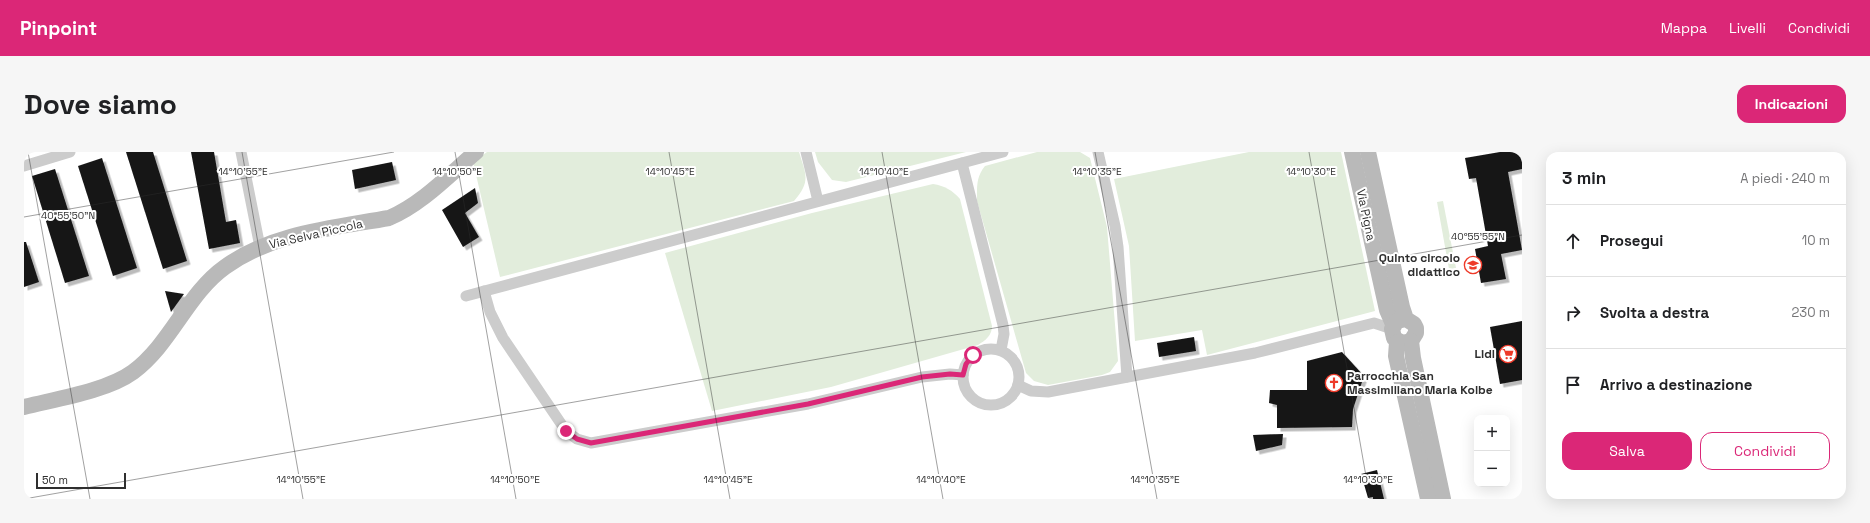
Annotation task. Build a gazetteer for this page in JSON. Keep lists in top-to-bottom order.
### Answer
{
  "streets": {
    "main road": ["Via Pigna", "Via Selva Piccola"]
  },
  "places": {
    "school or university": ["Quinto circolo didattico"],
    "supermarket": ["Lidl"],
    "church": ["Parrocchia San Massimiliano Maria Kolbe"]
  },
  "scale_bar": "50 m",
  "page": {
    "header": "Pinpoint",
    "nav": ["Mappa", "Livelli", "Condividi"],
    "buttons": [
      "Indicazioni",
      ["Salva", "Condividi"]
    ],
    "title": "Dove siamo",
    "heading": ["3 min", "A piedi · 240 m"],
    "list": [
      ["Prosegui", "10 m"],
      ["Svolta a destra", "230 m"],
      "Arrivo a destinazione"
    ],
    "map_buttons": ["+", "−"],
    "scale": "50 m"
  },
  "coordinates": [
    "14°10'55\"E",
    "14°10'50\"E",
    "14°10'45\"E",
    "14°10'40\"E",
    "14°10'35\"E",
    "14°10'30\"E",
    "40°55'50\"N",
    "40°55'55\"N"
  ]
}
